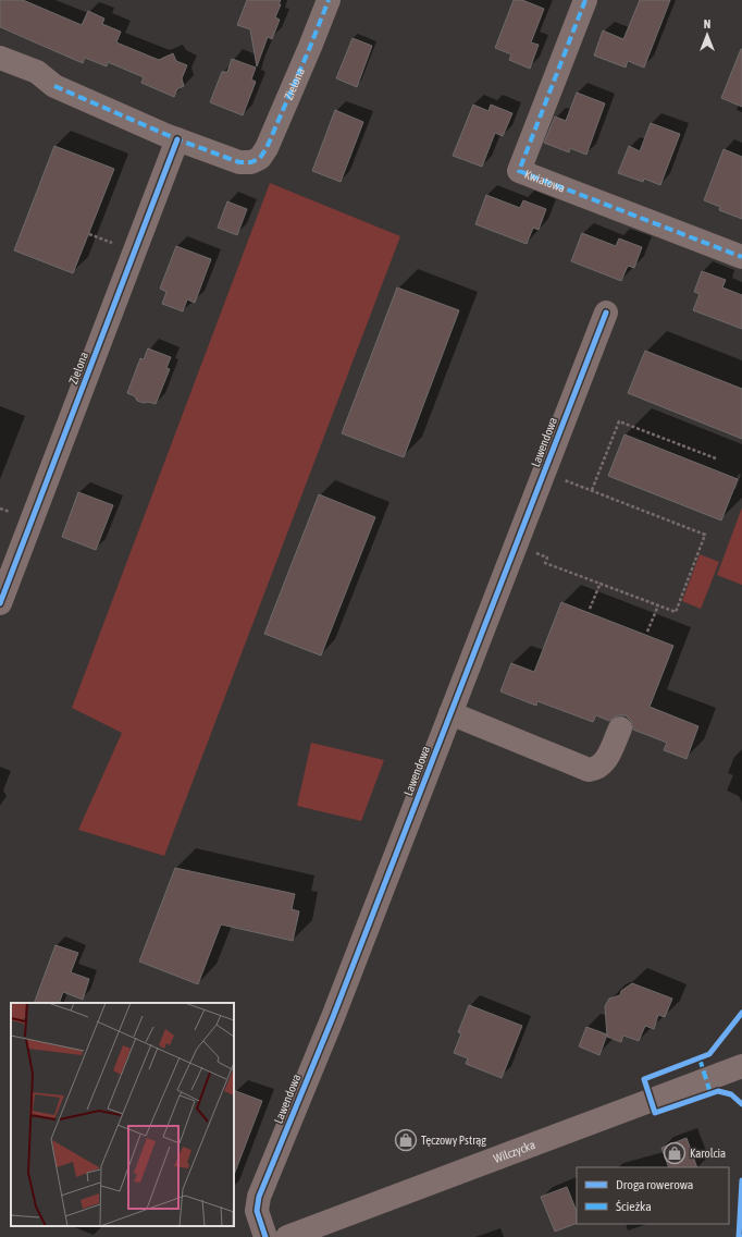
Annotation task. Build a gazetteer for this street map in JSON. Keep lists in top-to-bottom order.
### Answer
{
  "streets": {
    "street": [
      "Zielona",
      "Kwiatowa",
      "Lawendowa",
      "Wilczycka"
    ]
  },
  "places": {
    "shop": ["Tęczowy Pstrąg", "Karolcia"]
  },
  "legend": ["Droga rowerowa", "Ścieżka"],
  "north": "top"
}
